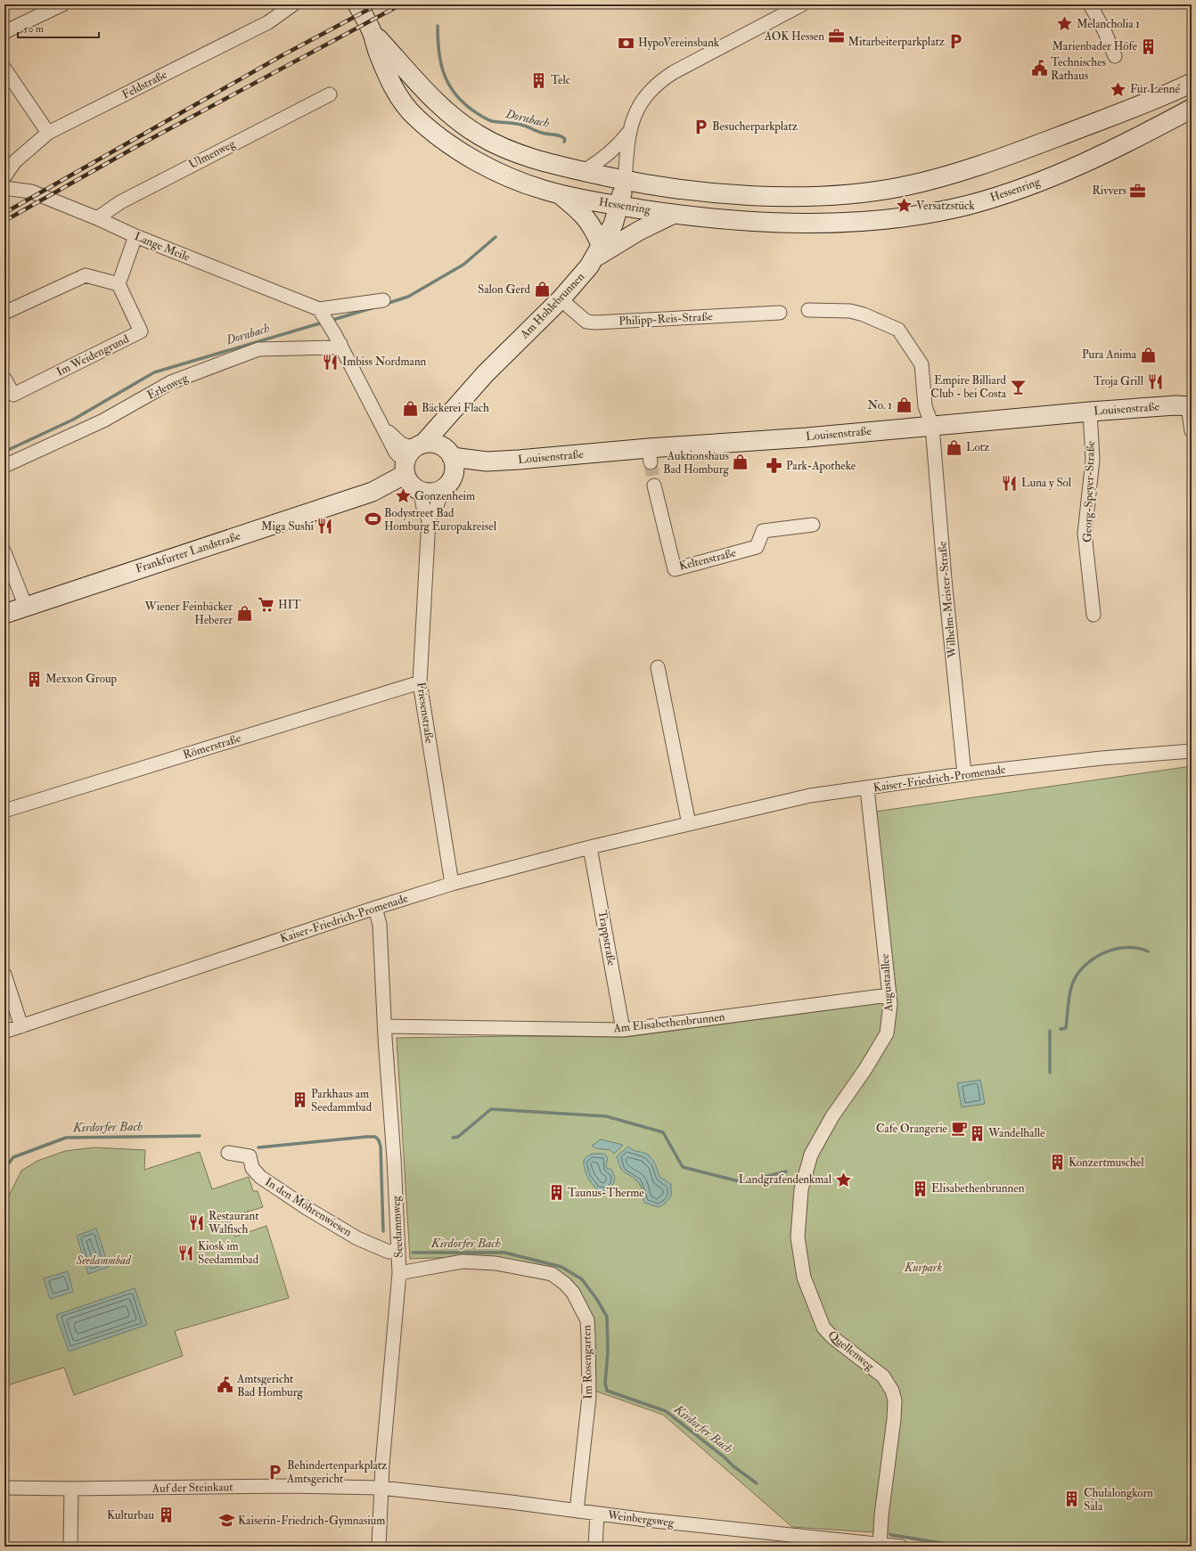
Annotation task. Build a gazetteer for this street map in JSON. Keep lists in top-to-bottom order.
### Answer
{
  "streets": {
    "street": [
      "Feldstraße",
      "Ulmenweg",
      "Hessenring",
      "Lange Meile",
      "Am Hohlebrunnen",
      "Philipp-Reis-Straße",
      "Im Weidengrund",
      "Erlenweg",
      "Louisenstraße",
      "Georg-Speyer-Straße",
      "Frankfurter Landstraße",
      "Keltenstraße",
      "Wilhelm-Meister-Straße",
      "Friesenstraße",
      "Römerstraße",
      "Kaiser-Friedrich-Promenade",
      "Trappstraße",
      "Augustaallee",
      "Am Elisabethenbrunnen",
      "In den Möhrenwiesen",
      "Seedammweg",
      "Quellenweg",
      "Im Rosengarten",
      "Auf der Steinkaut",
      "Weinbergsweg"
    ]
  },
  "crossings": [
    ["Ulmenweg", "Lange Meile"],
    ["Hessenring", "Am Hohlebrunnen"],
    ["Am Hohlebrunnen", "Philipp-Reis-Straße"],
    ["Am Hohlebrunnen", "Louisenstraße"],
    ["Am Hohlebrunnen", "Frankfurter Landstraße"],
    ["Louisenstraße", "Georg-Speyer-Straße"],
    ["Louisenstraße", "Frankfurter Landstraße"],
    ["Louisenstraße", "Wilhelm-Meister-Straße"],
    ["Louisenstraße", "Friesenstraße"],
    ["Frankfurter Landstraße", "Friesenstraße"],
    ["Wilhelm-Meister-Straße", "Kaiser-Friedrich-Promenade"],
    ["Friesenstraße", "Römerstraße"],
    ["Friesenstraße", "Kaiser-Friedrich-Promenade"],
    ["Kaiser-Friedrich-Promenade", "Trappstraße"],
    ["Kaiser-Friedrich-Promenade", "Augustaallee"],
    ["Kaiser-Friedrich-Promenade", "Seedammweg"],
    ["Trappstraße", "Am Elisabethenbrunnen"],
    ["Augustaallee", "Am Elisabethenbrunnen"],
    ["Augustaallee", "Quellenweg"],
    ["Am Elisabethenbrunnen", "Seedammweg"],
    ["In den Möhrenwiesen", "Seedammweg"],
    ["Seedammweg", "Im Rosengarten"],
    ["Seedammweg", "Auf der Steinkaut"],
    ["Seedammweg", "Weinbergsweg"],
    ["Quellenweg", "Weinbergsweg"],
    ["Im Rosengarten", "Weinbergsweg"],
    ["Auf der Steinkaut", "Weinbergsweg"]
  ],
  "water": ["Dornbach", "Kirdorfer Bach"],
  "parks": ["Seedammbad", "Kurpark"],
  "places": {
    "place": [
      "Melancholia 1",
      "Für Lenné",
      "Versatzstück",
      "Gonzenheim",
      "Landgrafendenkmal"
    ],
    "office": ["AOK Hessen", "Rivvers"],
    "parking": ["Mitarbeiterparkplatz", "Besucherparkplatz", "Behindertenparkplatz Amtsgericht"],
    "bank": ["HypoVereinsbank"],
    "building": [
      "Marienbader Höfe",
      "Telc",
      "Mexxon Group",
      "Parkhaus am Seedammbad",
      "Wandelhalle",
      "Konzertmuschel",
      "Elisabethenbrunnen",
      "Taunus-Therme",
      "Chulalongkorn Sala",
      "Kulturbau"
    ],
    "public building": ["Technisches Rathaus", "Amtsgericht Bad Homburg"],
    "shop": [
      "Salon Gerd",
      "Pura Anima",
      "No. 1",
      "Bäckerei Flach",
      "Lotz",
      "Auktionshaus Bad Homburg",
      "Wiener Feinbäcker Heberer"
    ],
    "restaurant": [
      "Imbiss Nordmann",
      "Troja Grill",
      "Luna y Sol",
      "Miga Sushi",
      "Restaurant Walfisch",
      "Kiosk im Seedammbad"
    ],
    "bar": ["Empire Billiard Club - bei Costa"],
    "pharmacy": ["Park-Apotheke"],
    "sports": ["Bodystreet Bad Homburg Europakreisel"],
    "supermarket": ["HIT"],
    "cafe": ["Cafe Orangerie"],
    "school or university": ["Kaiserin-Friedrich-Gymnasium"]
  },
  "scale_bar": "50 m"
}
